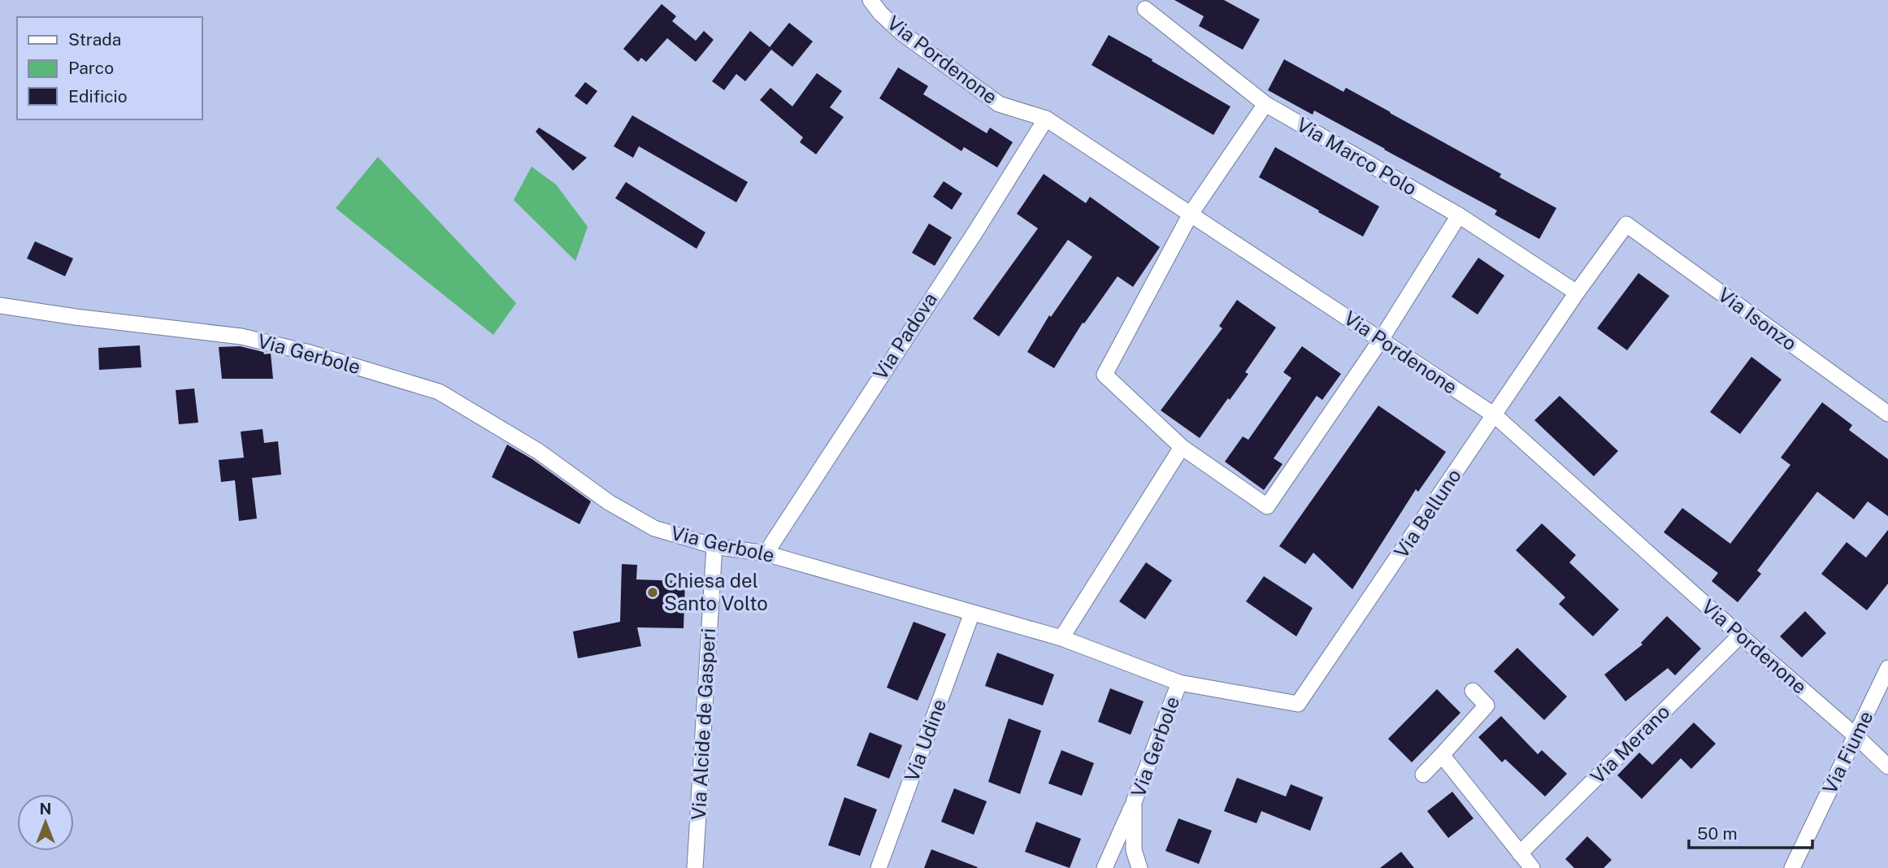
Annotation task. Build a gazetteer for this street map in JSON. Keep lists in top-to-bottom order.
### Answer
{
  "streets": {
    "street": [
      "Via Pordenone",
      "Via Marco Polo",
      "Via Isonzo",
      "Via Padova",
      "Via Gerbole",
      "Via Belluno",
      "Via Alcide de Gasperi",
      "Via Udine",
      "Via Merano",
      "Via Fiume"
    ]
  },
  "crossings": [
    ["Via Pordenone", "Via Padova"],
    ["Via Pordenone", "Via Belluno"],
    ["Via Pordenone", "Via Merano"],
    ["Via Pordenone", "Via Fiume"],
    ["Via Marco Polo", "Via Belluno"],
    ["Via Isonzo", "Via Belluno"],
    ["Via Padova", "Via Gerbole"],
    ["Via Gerbole", "Via Belluno"],
    ["Via Gerbole", "Via Alcide de Gasperi"],
    ["Via Gerbole", "Via Udine"]
  ],
  "places": ["Chiesa del Santo Volto"],
  "legend": ["Strada", "Parco", "Edificio"],
  "scale_bar": "50 m",
  "north": "top"
}
